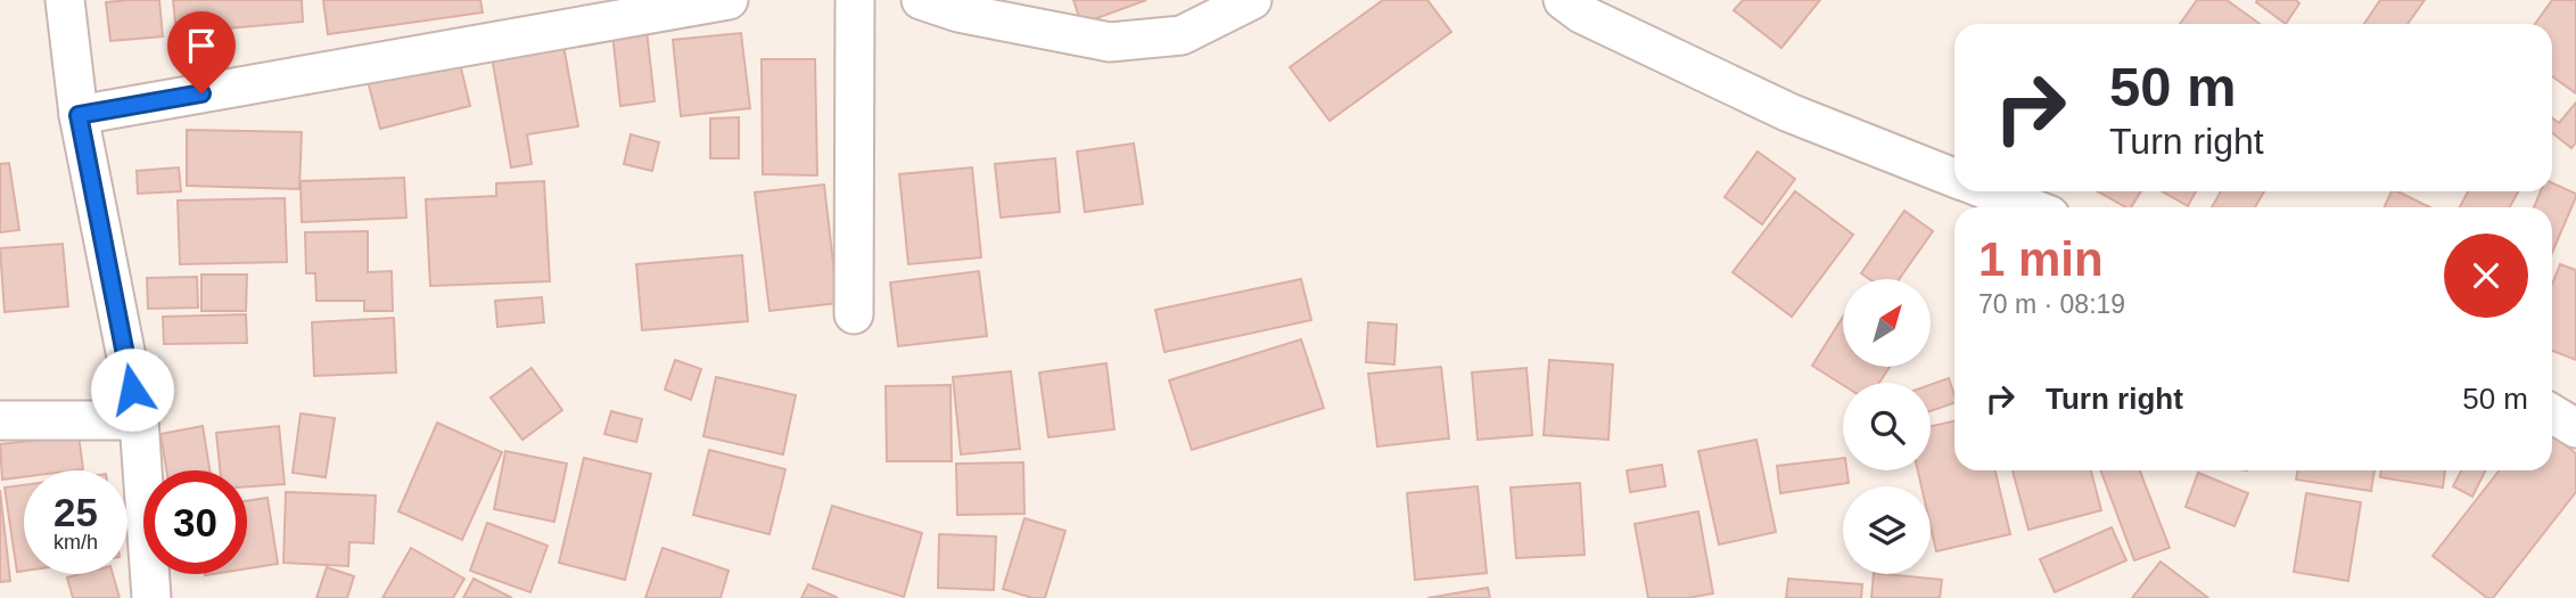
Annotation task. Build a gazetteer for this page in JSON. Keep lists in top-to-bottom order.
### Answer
{
  "north": "top right",
  "page": {
    "turn": ["50 m", "Turn right"],
    "heading": ["1 min", "70 m · 08:19"],
    "list": [
      {
        "name": "Turn right",
        "value": "50 m"
      }
    ],
    "speed": "25 km/h",
    "limit": "30"
  }
}
